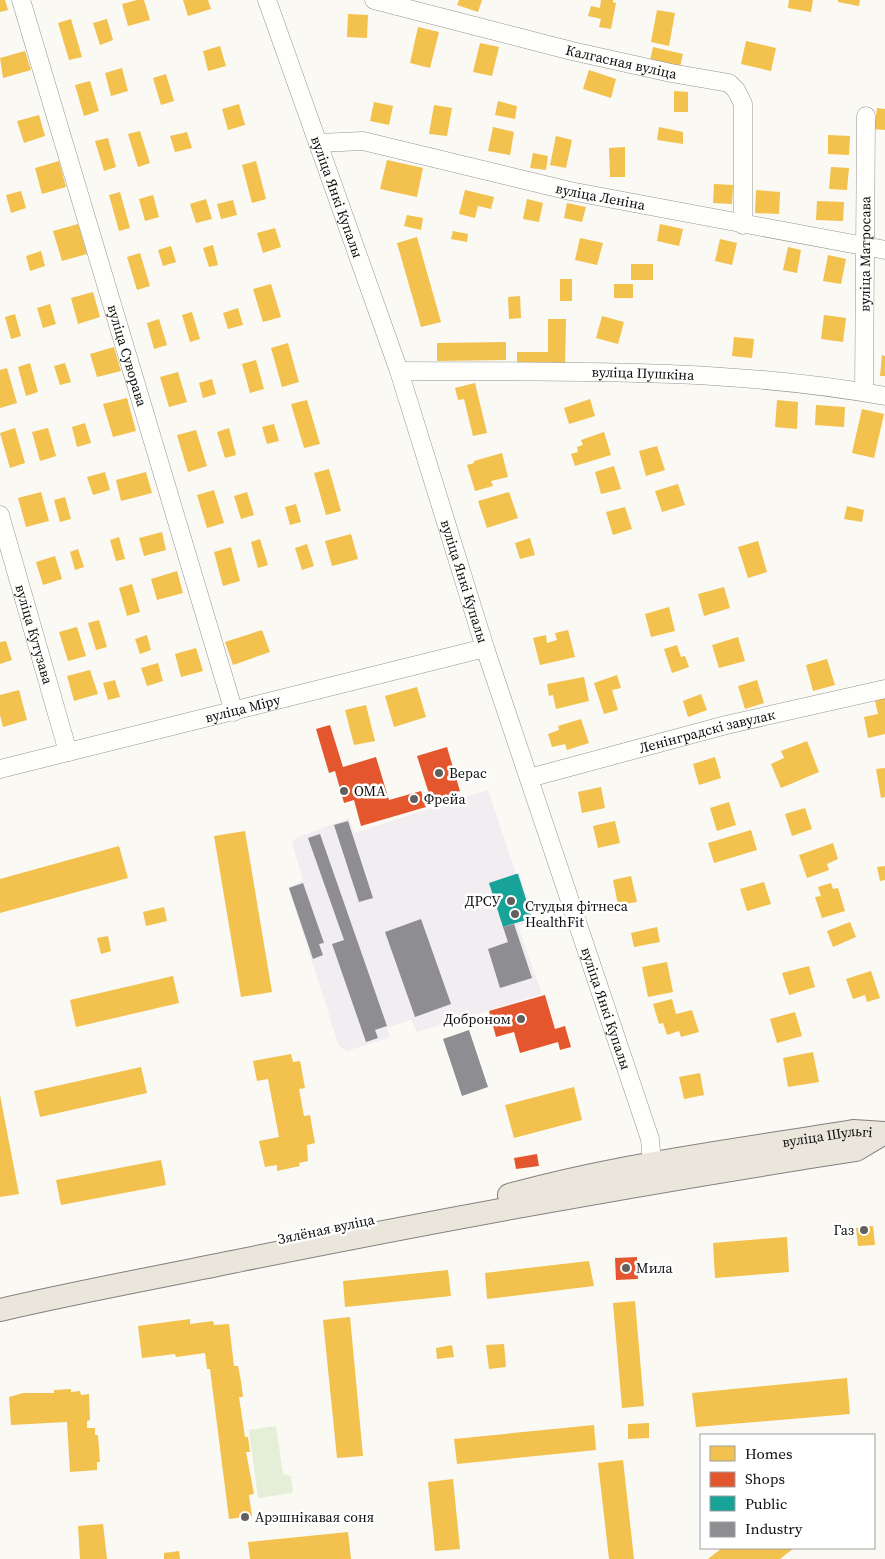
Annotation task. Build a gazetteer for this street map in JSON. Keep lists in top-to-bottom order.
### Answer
{
  "streets": {
    "main road": ["вуліца Шульгі", "Зялёная вуліца"],
    "street": [
      "Калгасная вуліца",
      "вуліца Янкі Купалы",
      "вуліца Леніна",
      "вуліца Матросава",
      "вуліца Суворава",
      "вуліца Пушкіна",
      "вуліца Кутузава",
      "вуліца Міру",
      "Ленінградскі завулак"
    ]
  },
  "crossings": [
    ["Калгасная вуліца", "вуліца Леніна"],
    ["вуліца Янкі Купалы", "вуліца Леніна"],
    ["вуліца Янкі Купалы", "вуліца Пушкіна"],
    ["вуліца Янкі Купалы", "вуліца Міру"],
    ["вуліца Янкі Купалы", "Ленінградскі завулак"],
    ["вуліца Янкі Купалы", "вуліца Шульгі"],
    ["вуліца Янкі Купалы", "Зялёная вуліца"],
    ["вуліца Леніна", "вуліца Матросава"],
    ["вуліца Матросава", "вуліца Пушкіна"],
    ["вуліца Суворава", "вуліца Міру"],
    ["вуліца Кутузава", "вуліца Міру"],
    ["вуліца Шульгі", "Зялёная вуліца"]
  ],
  "places": [
    "Верас",
    "ОМА",
    "Фрейа",
    "ДРСУ",
    "Студыя фітнеса HealthFit",
    "Доброном",
    "Газ",
    "Мила",
    "Арэшнікавая соня"
  ],
  "legend": [
    "Homes",
    "Shops",
    "Public",
    "Industry"
  ]
}
